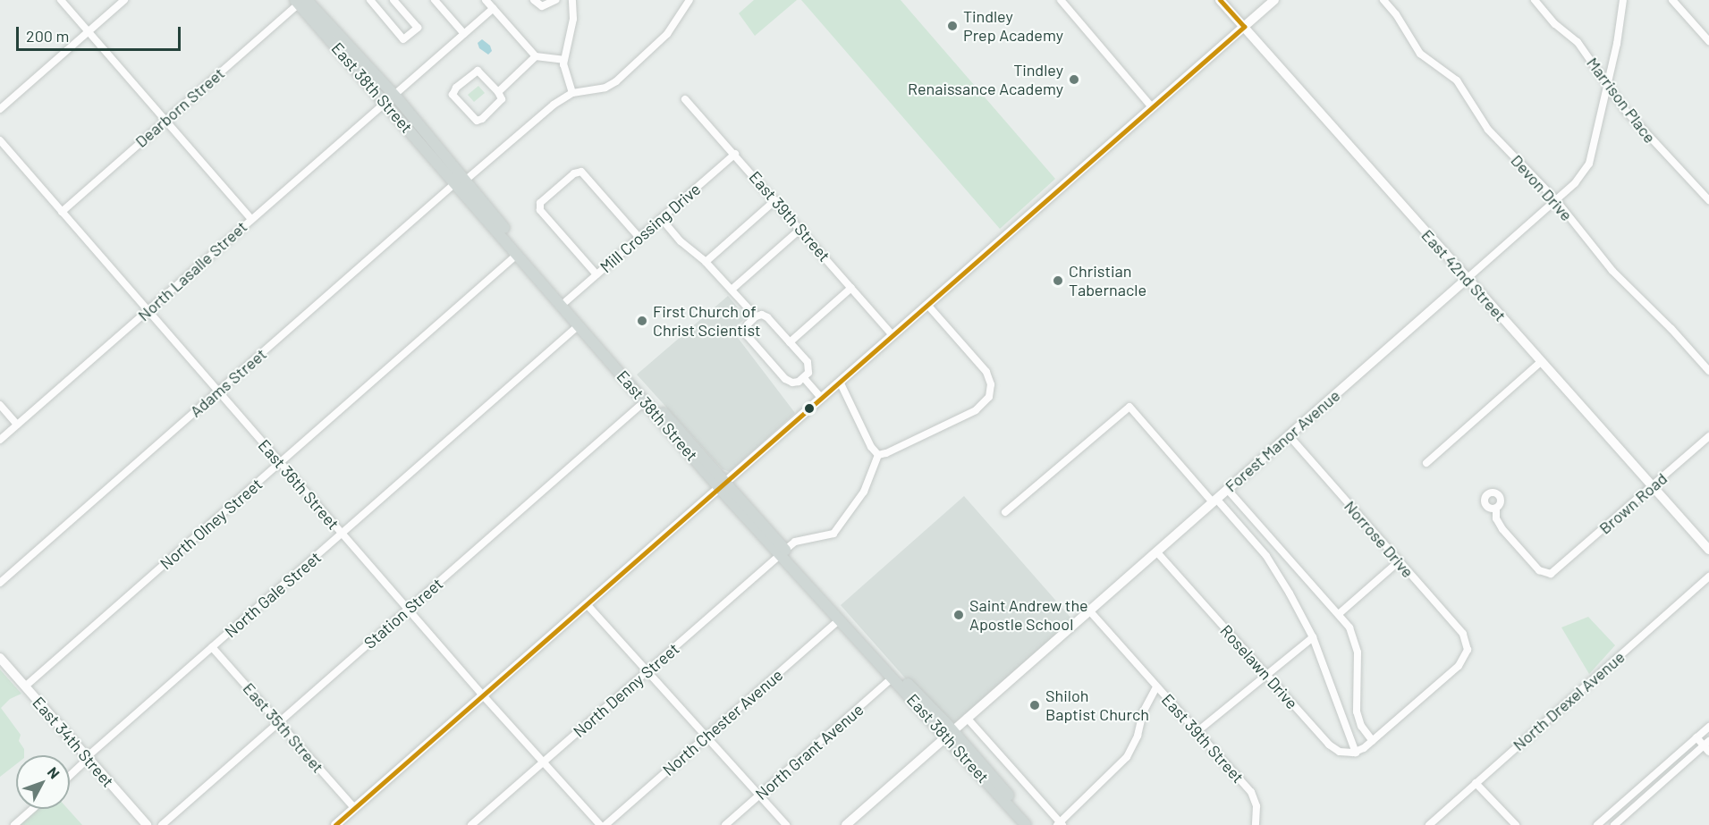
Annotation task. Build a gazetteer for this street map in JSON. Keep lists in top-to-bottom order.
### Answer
{
  "streets": {
    "main road": ["East 38th Street"],
    "street": [
      "Marrison Place",
      "Dearborn Street",
      "Devon Drive",
      "East 39th Street",
      "Mill Crossing Drive",
      "North Lasalle Street",
      "East 42nd Street",
      "Adams Street",
      "Forest Manor Avenue",
      "East 36th Street",
      "Brown Road",
      "North Olney Street",
      "Norrose Drive",
      "North Gale Street",
      "Station Street",
      "Roselawn Drive",
      "North Denny Street",
      "North Drexel Avenue",
      "North Chester Avenue",
      "East 35th Street",
      "East 34th Street",
      "North Grant Avenue"
    ]
  },
  "crossings": [
    ["East 38th Street", "Dearborn Street"],
    ["East 38th Street", "Mill Crossing Drive"],
    ["East 38th Street", "North Lasalle Street"],
    ["East 38th Street", "Adams Street"],
    ["East 38th Street", "Forest Manor Avenue"],
    ["East 38th Street", "North Olney Street"],
    ["East 38th Street", "North Gale Street"],
    ["East 38th Street", "Station Street"],
    ["East 38th Street", "North Denny Street"],
    ["East 38th Street", "North Chester Avenue"],
    ["East 38th Street", "North Grant Avenue"],
    ["Marrison Place", "Forest Manor Avenue"],
    ["Dearborn Street", "East 36th Street"],
    ["Devon Drive", "Forest Manor Avenue"],
    ["East 39th Street", "Mill Crossing Drive"],
    ["East 39th Street", "Forest Manor Avenue"],
    ["North Lasalle Street", "East 36th Street"],
    ["East 42nd Street", "Forest Manor Avenue"],
    ["East 42nd Street", "Brown Road"],
    ["Adams Street", "East 36th Street"],
    ["Forest Manor Avenue", "Norrose Drive"],
    ["Forest Manor Avenue", "Roselawn Drive"],
    ["East 36th Street", "North Olney Street"],
    ["East 36th Street", "North Gale Street"],
    ["East 36th Street", "Station Street"],
    ["East 36th Street", "North Denny Street"],
    ["North Olney Street", "East 34th Street"],
    ["North Gale Street", "East 35th Street"],
    ["North Gale Street", "East 34th Street"],
    ["Station Street", "East 35th Street"]
  ],
  "places": [
    "Tindley Prep Academy",
    "Tindley Renaissance Academy",
    "Christian Tabernacle",
    "First Church of Christ Scientist",
    "Saint Andrew the Apostle School",
    "Shiloh Baptist Church"
  ],
  "scale_bar": "200 m",
  "north": "top right"
}
